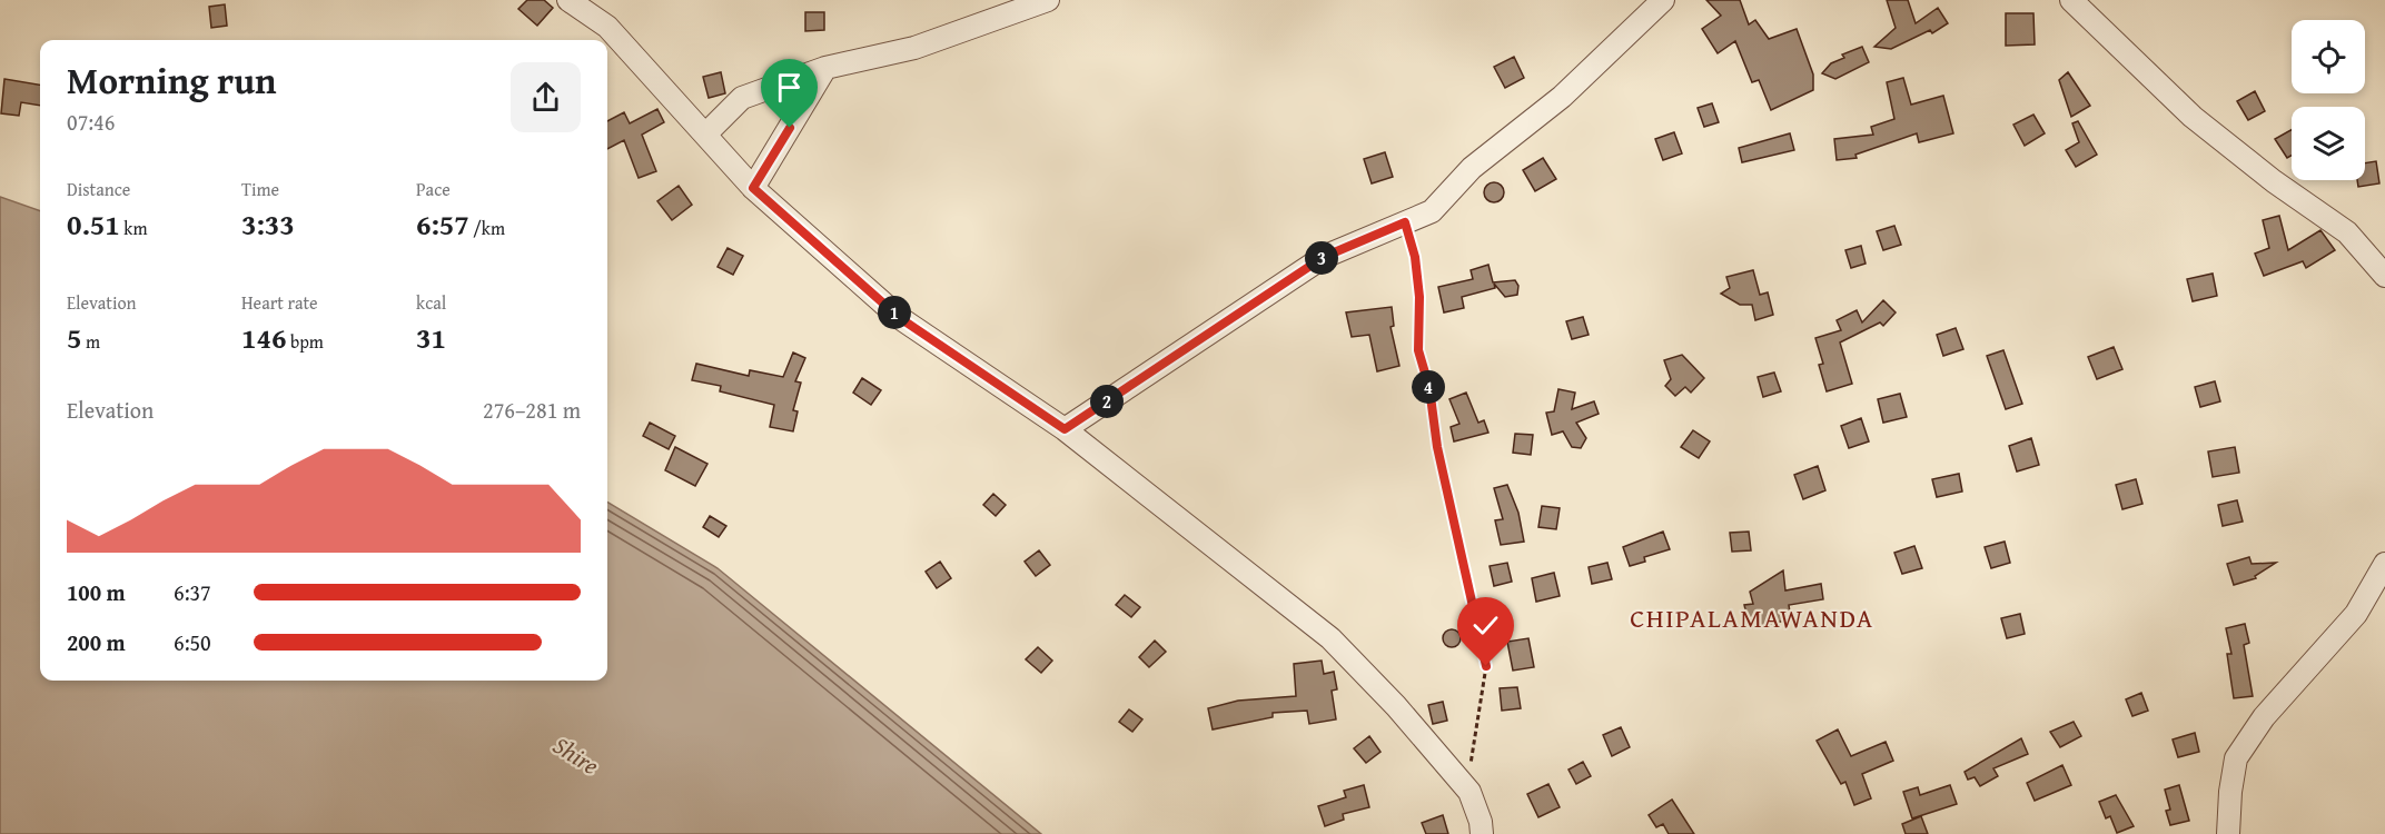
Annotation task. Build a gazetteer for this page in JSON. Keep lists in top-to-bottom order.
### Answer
{
  "districts": ["CHIPALAMAWANDA"],
  "water": ["Shire"],
  "page": {
    "heading": ["Morning run", "07:46"],
    "stats": [
      ["Distance", "0.51 km"],
      ["Time", "3:33"],
      ["Pace", "6:57 /km"],
      ["Elevation", "5 m"],
      ["Heart rate", "146 bpm"],
      ["kcal", "31"]
    ],
    "pins": [
      "3",
      "1",
      "4",
      "2"
    ],
    "chart": ["Elevation", "276–281 m"],
    "list": [
      {
        "name": "100 m",
        "note": "6:37"
      },
      {
        "name": "200 m",
        "note": "6:50"
      }
    ]
  }
}
